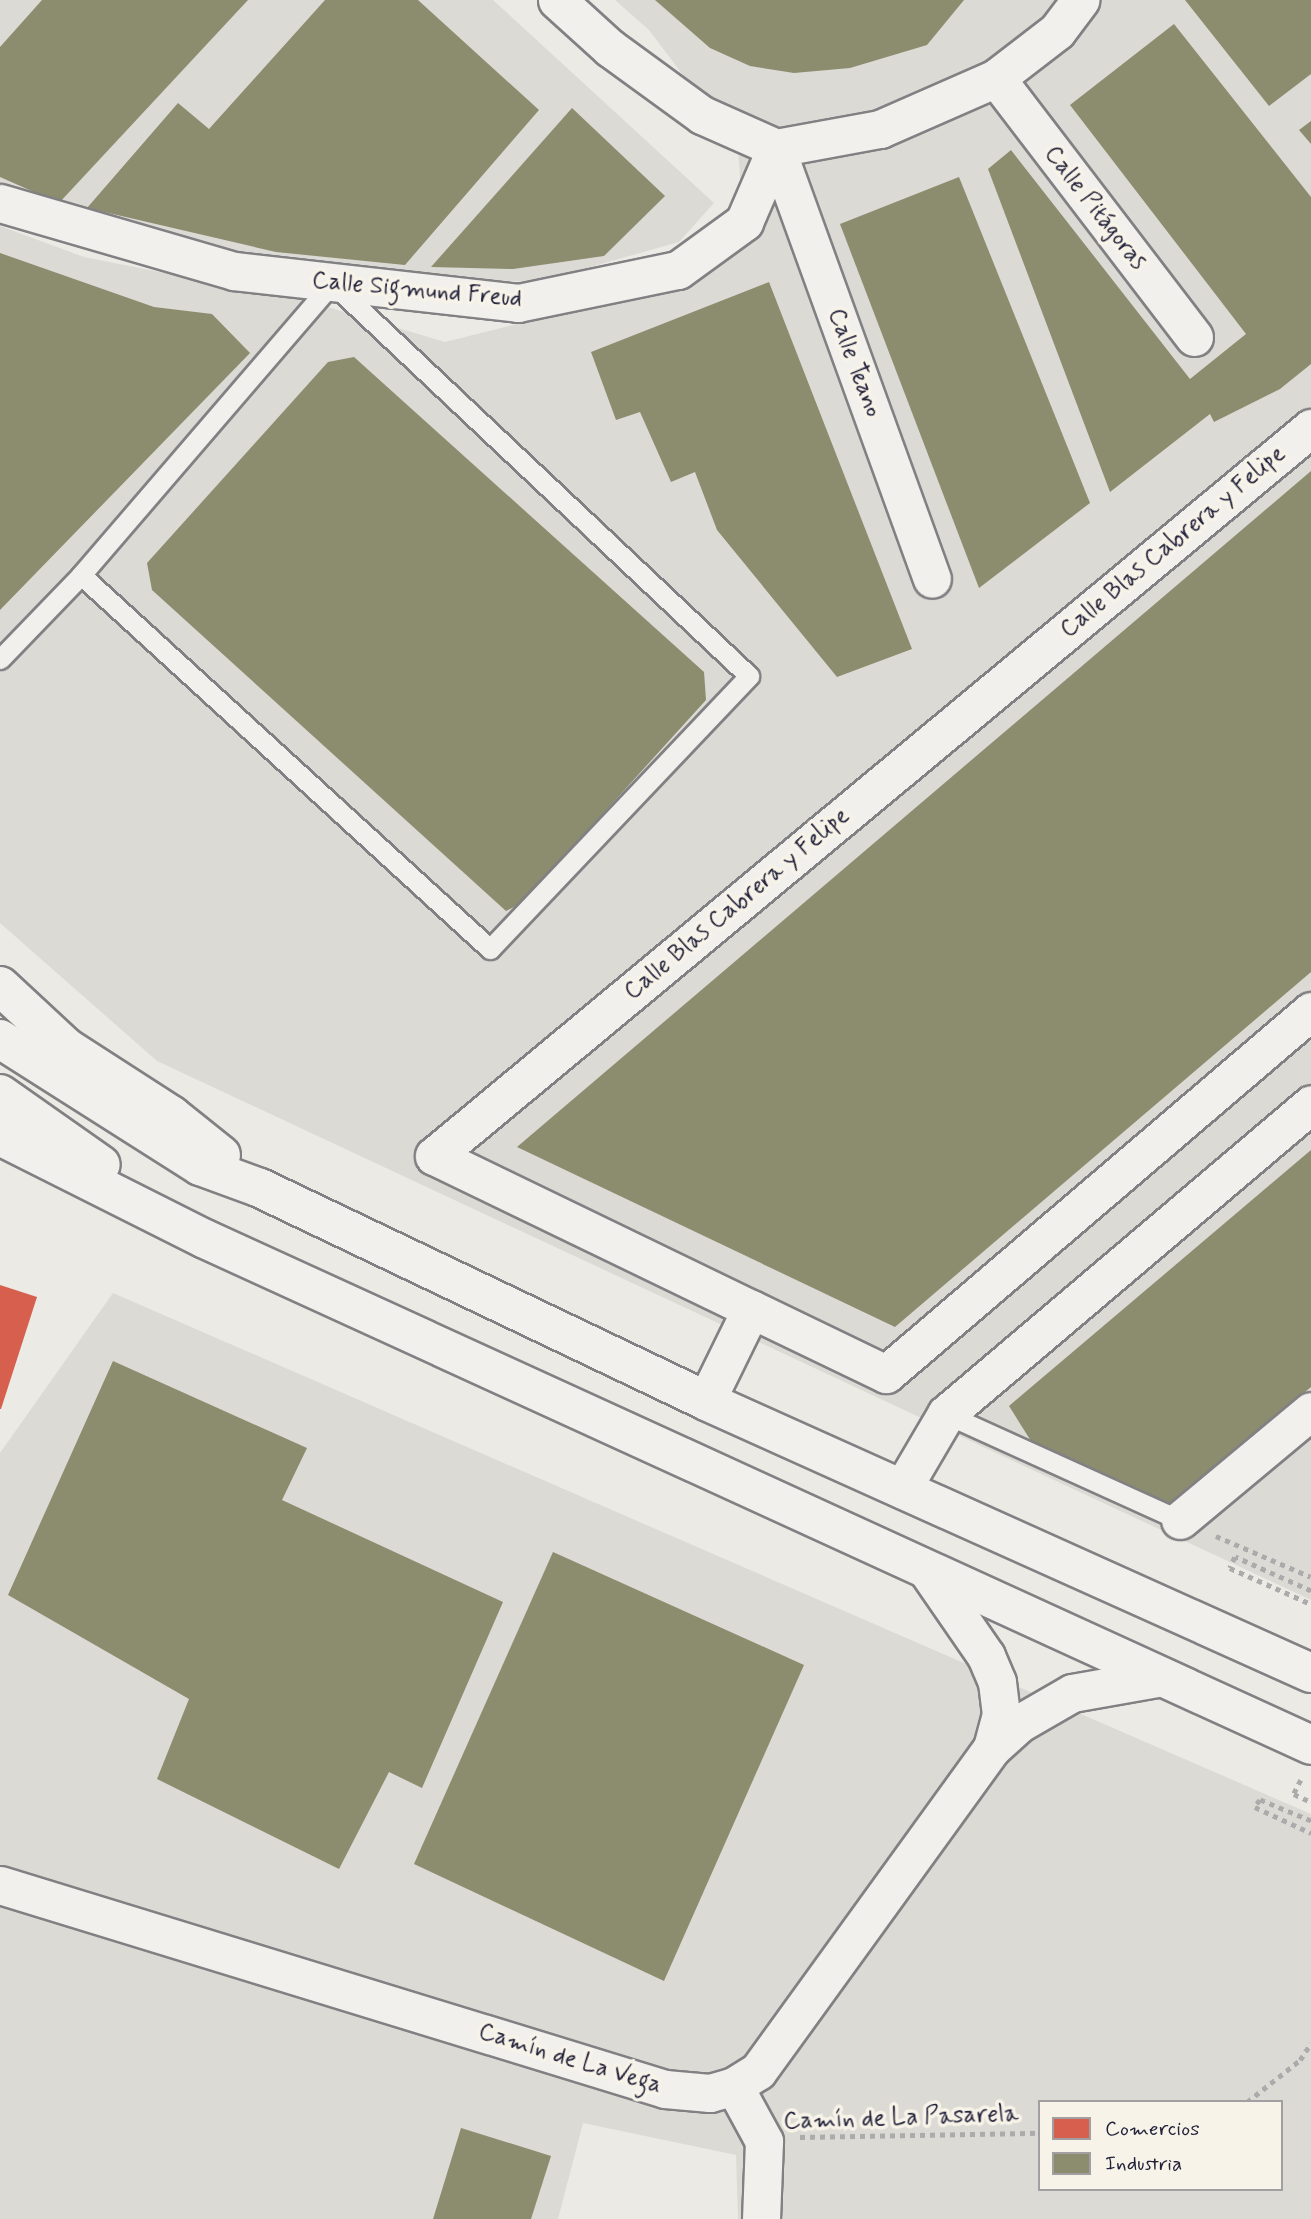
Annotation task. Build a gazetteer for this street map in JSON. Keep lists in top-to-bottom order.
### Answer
{
  "streets": {
    "street": [
      "Calle Pitágoras",
      "Calle Sigmund Freud",
      "Calle Teano",
      "Calle Blas Cabrera y Felipe",
      "Camín de La Vega"
    ],
    "path": ["Camín de La Pasarela"]
  },
  "crossings": [
    ["Calle Sigmund Freud", "Calle Teano"]
  ],
  "legend": ["Comercios", "Industria"]
}
